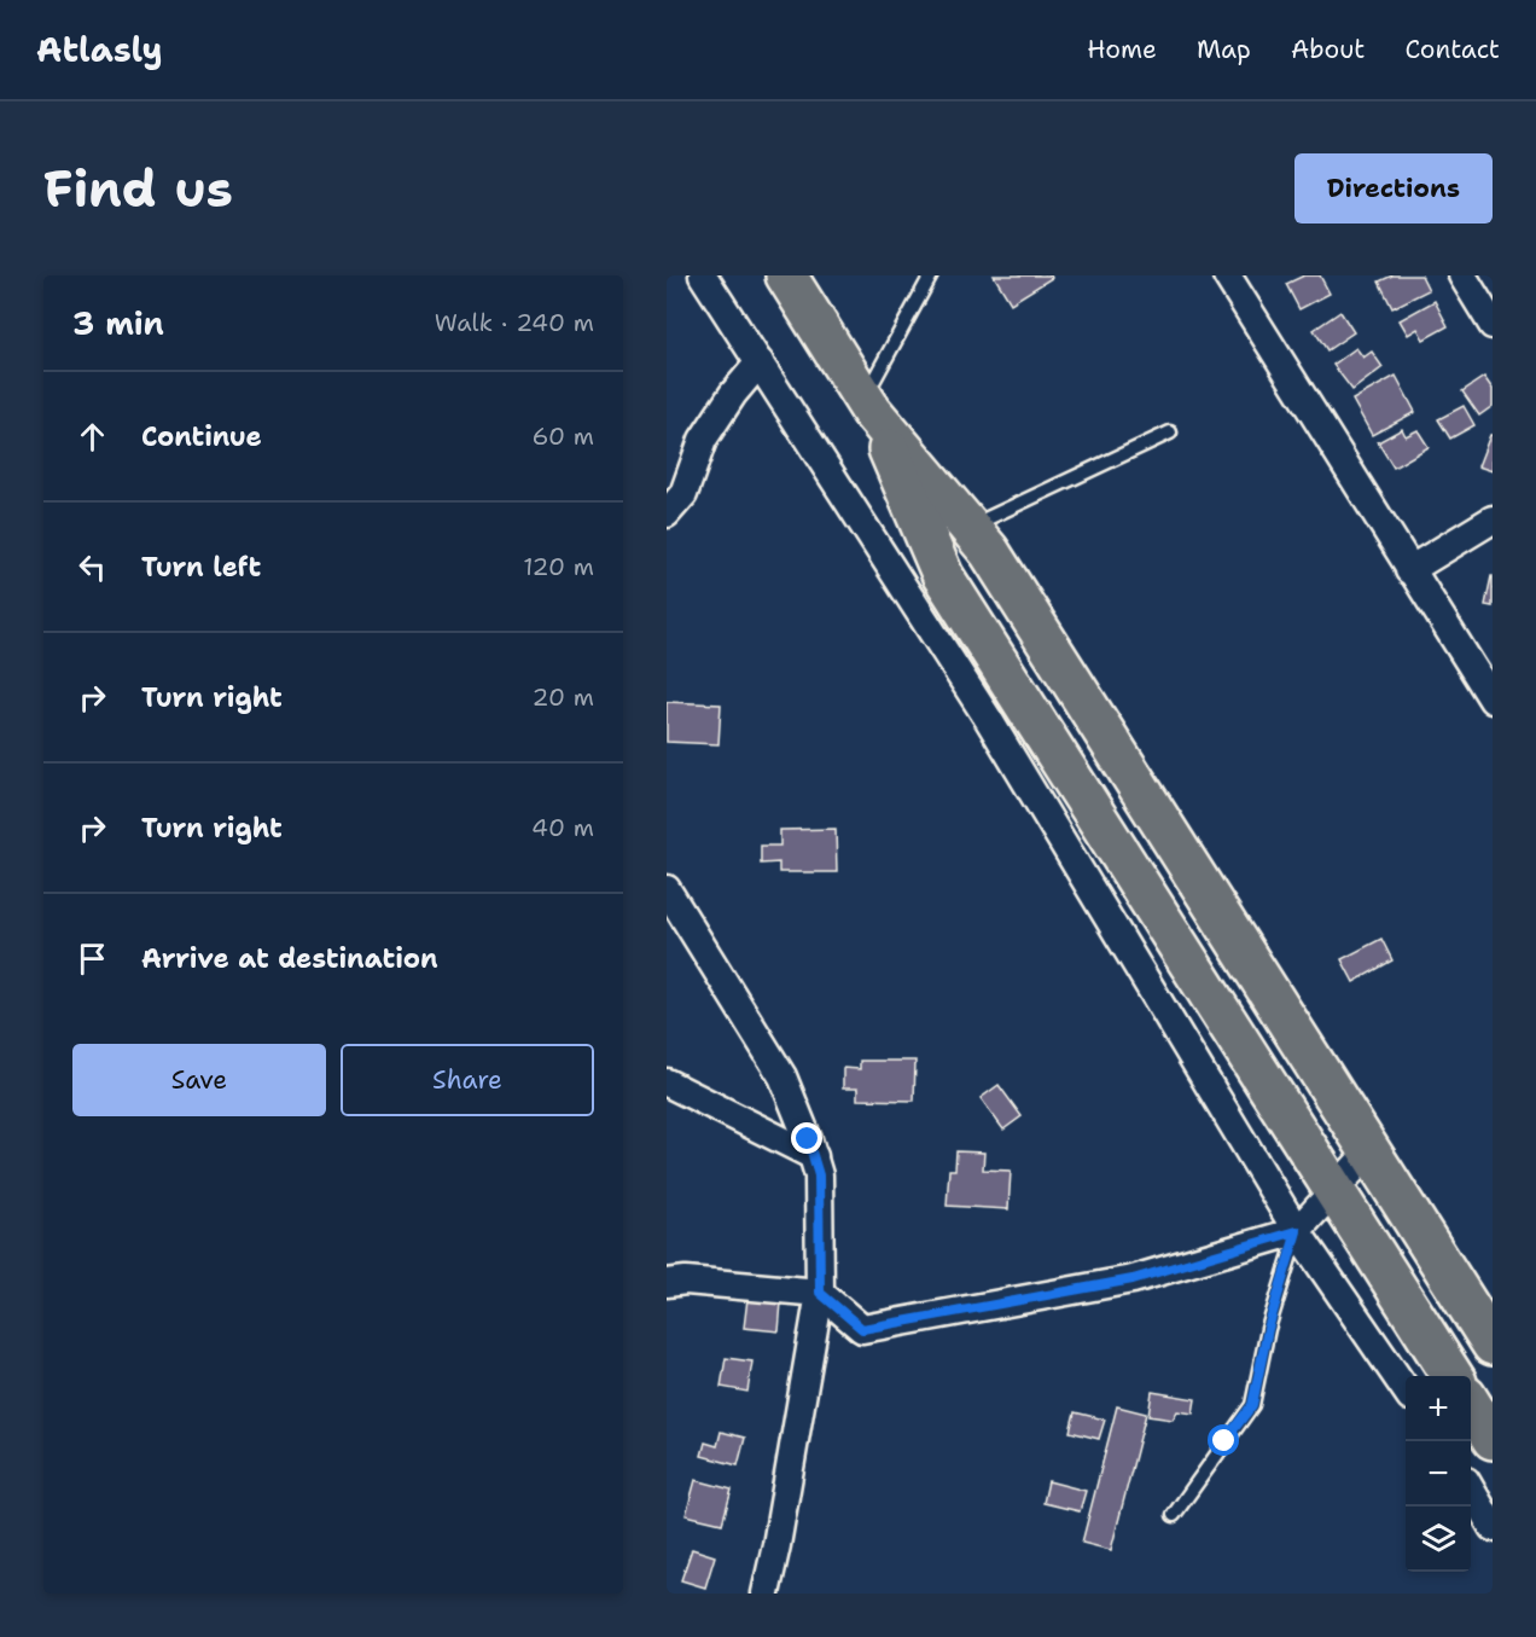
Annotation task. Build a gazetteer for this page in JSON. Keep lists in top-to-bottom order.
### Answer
{
  "page": {
    "header": "Atlasly",
    "nav": [
      "Home",
      "Map",
      "About",
      "Contact"
    ],
    "buttons": [
      "Directions",
      ["Save", "Share"]
    ],
    "title": "Find us",
    "heading": ["3 min", "Walk · 240 m"],
    "list": [
      ["Continue", "60 m"],
      ["Turn left", "120 m"],
      ["Turn right", "20 m"],
      ["Turn right", "40 m"],
      "Arrive at destination"
    ],
    "map_buttons": ["+", "−"]
  }
}
